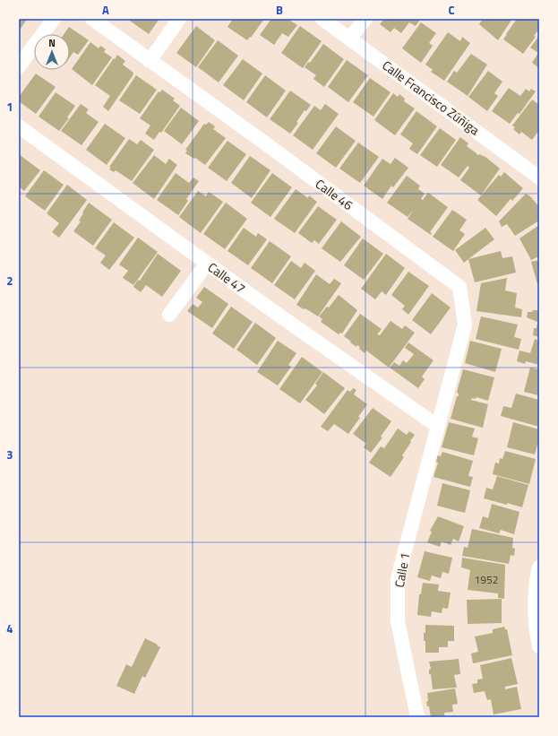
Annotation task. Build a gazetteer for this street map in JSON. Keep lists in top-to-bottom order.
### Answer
{
  "streets": {
    "street": [
      "Calle Francisco Zúñiga",
      "Calle 46",
      "Calle 47",
      "Calle 1"
    ]
  },
  "crossings": [
    ["Calle 46", "Calle 47"],
    ["Calle 46", "Calle 1"],
    ["Calle 47", "Calle 1"]
  ],
  "house_numbers": ["1952"],
  "north": "top",
  "grid": {
    "columns": ["A", "B", "C"],
    "rows": [
      "1",
      "2",
      "3",
      "4"
    ]
  }
}
